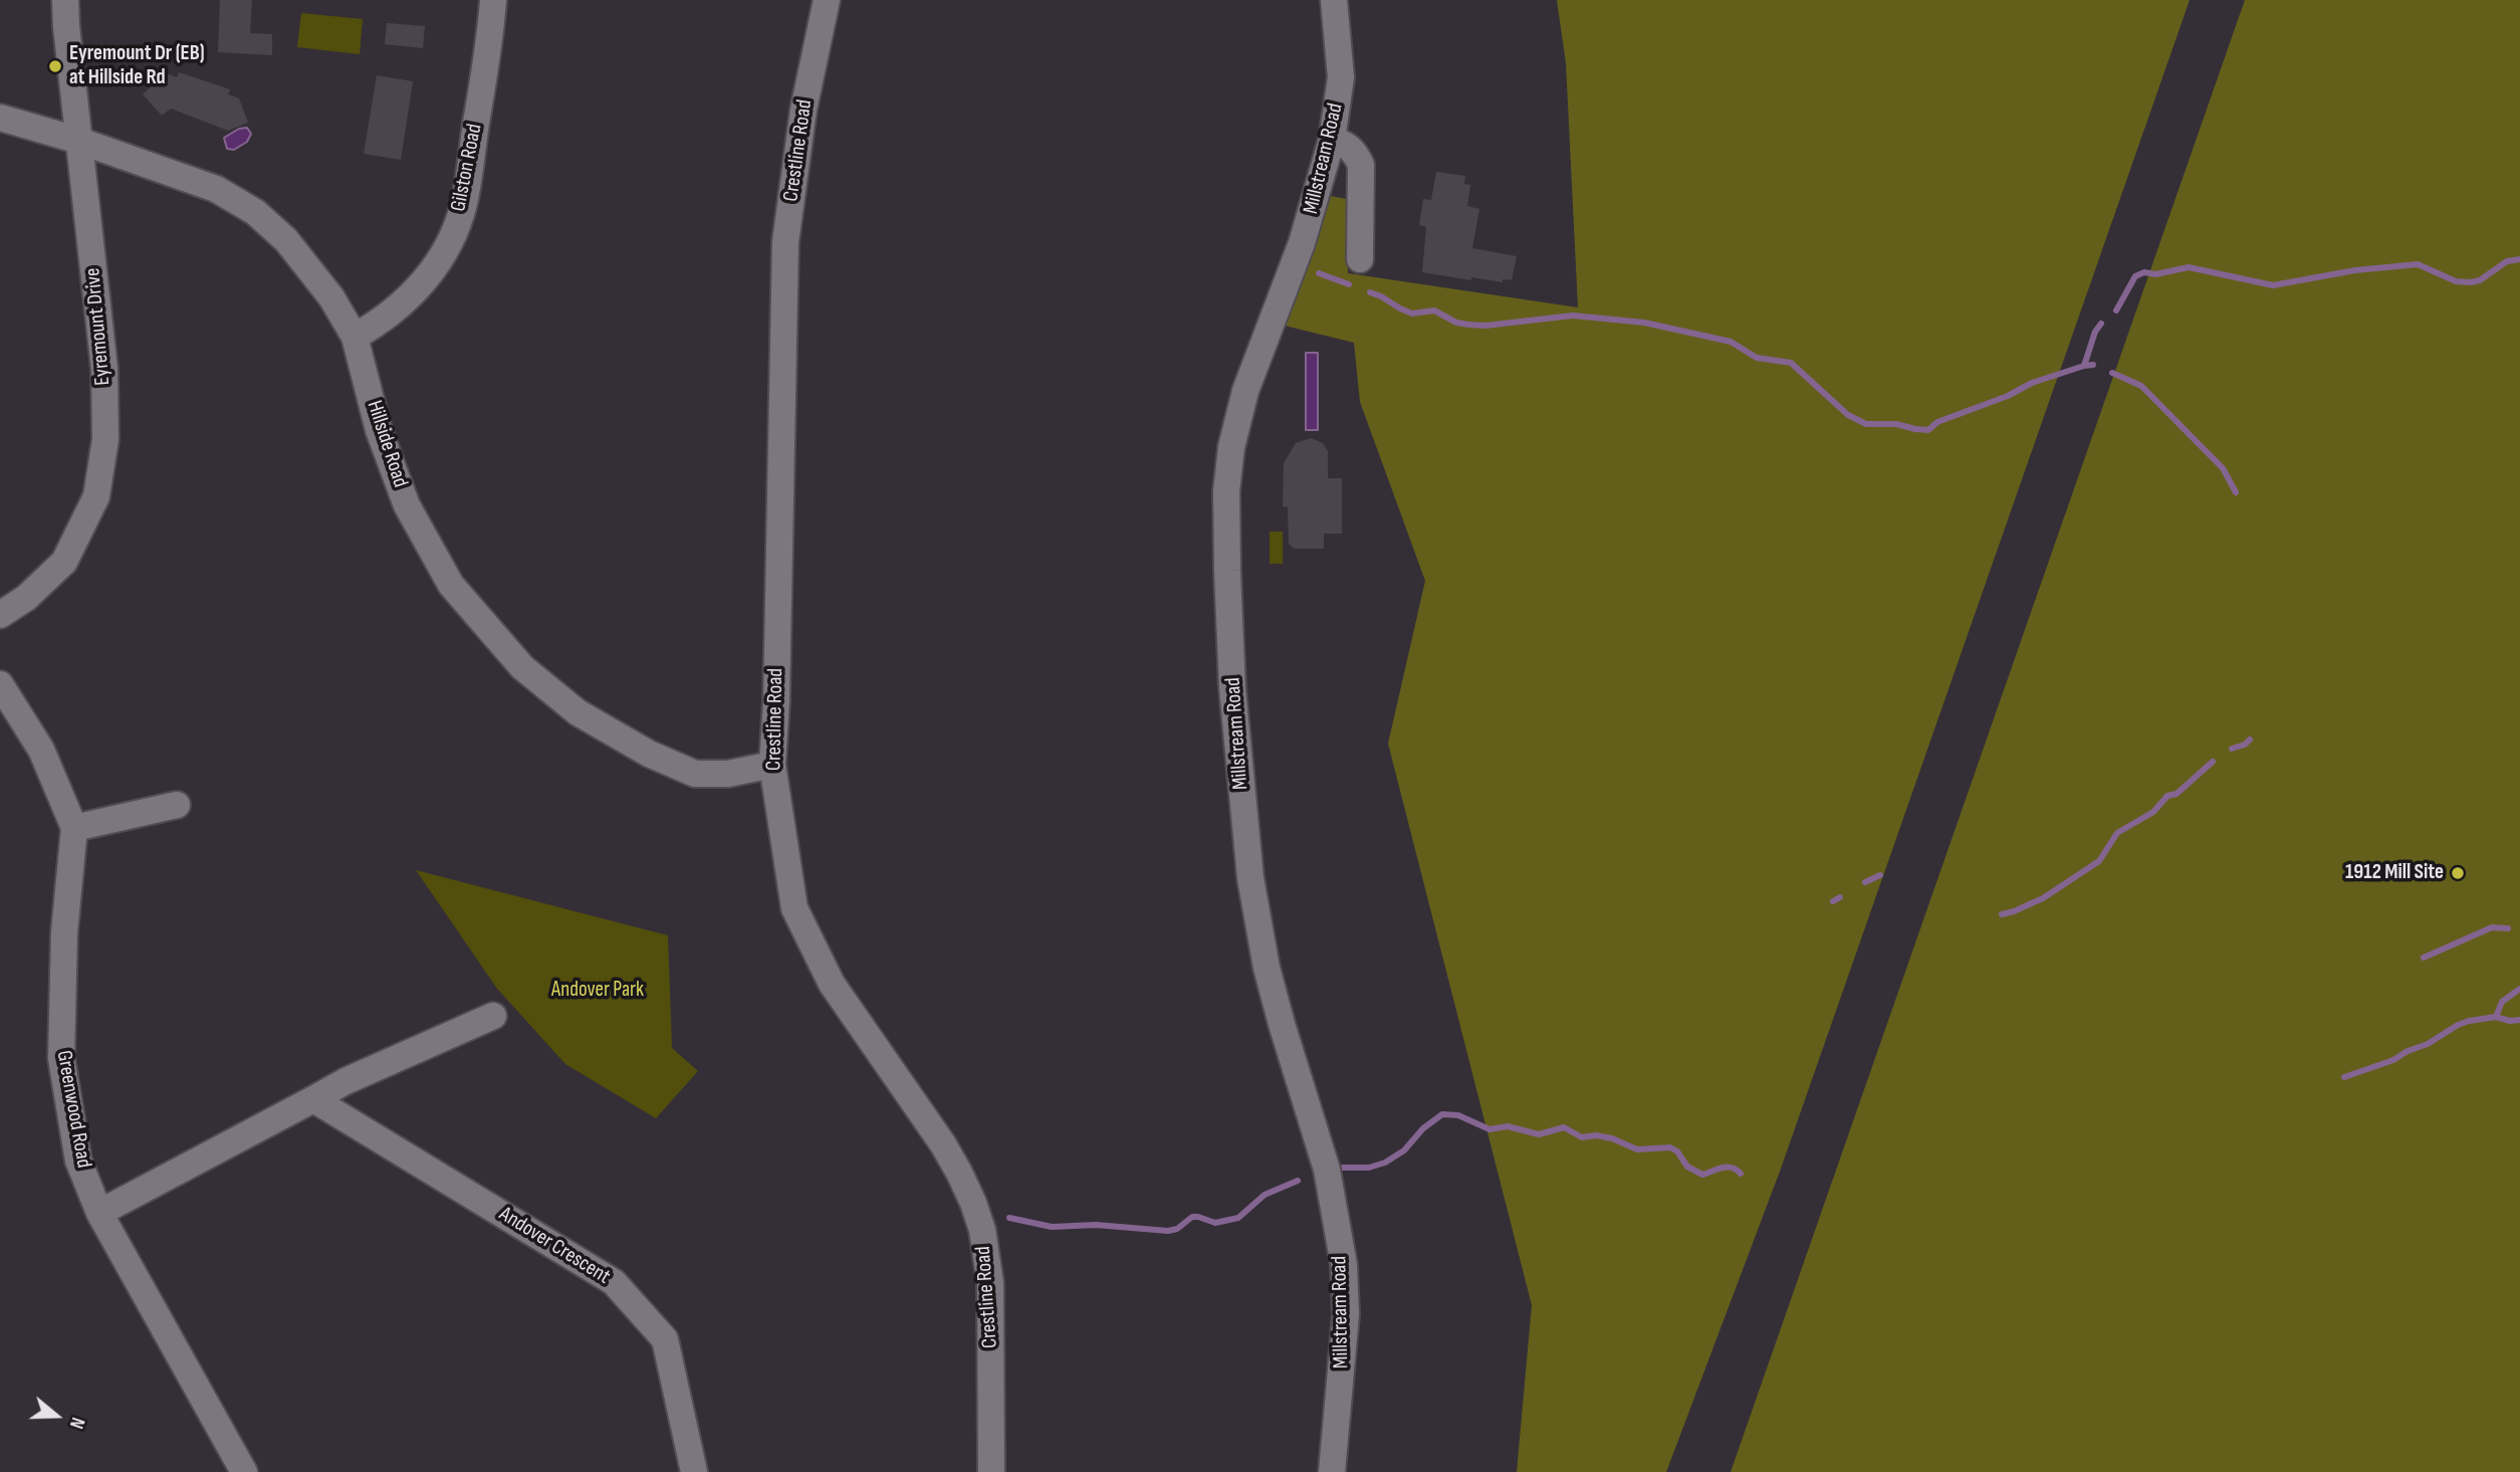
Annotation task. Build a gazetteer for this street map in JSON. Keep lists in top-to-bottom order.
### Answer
{
  "streets": {
    "street": [
      "Crestline Road",
      "Millstream Road",
      "Gilston Road",
      "Eyremount Drive",
      "Hillside Road",
      "Greenwood Road",
      "Andover Crescent"
    ]
  },
  "crossings": [
    ["Crestline Road", "Hillside Road"],
    ["Gilston Road", "Hillside Road"],
    ["Eyremount Drive", "Hillside Road"]
  ],
  "parks": ["Andover Park"],
  "places": ["Eyremount Dr (EB) at Hillside Rd", "1912 Mill Site"],
  "north": "right"
}
